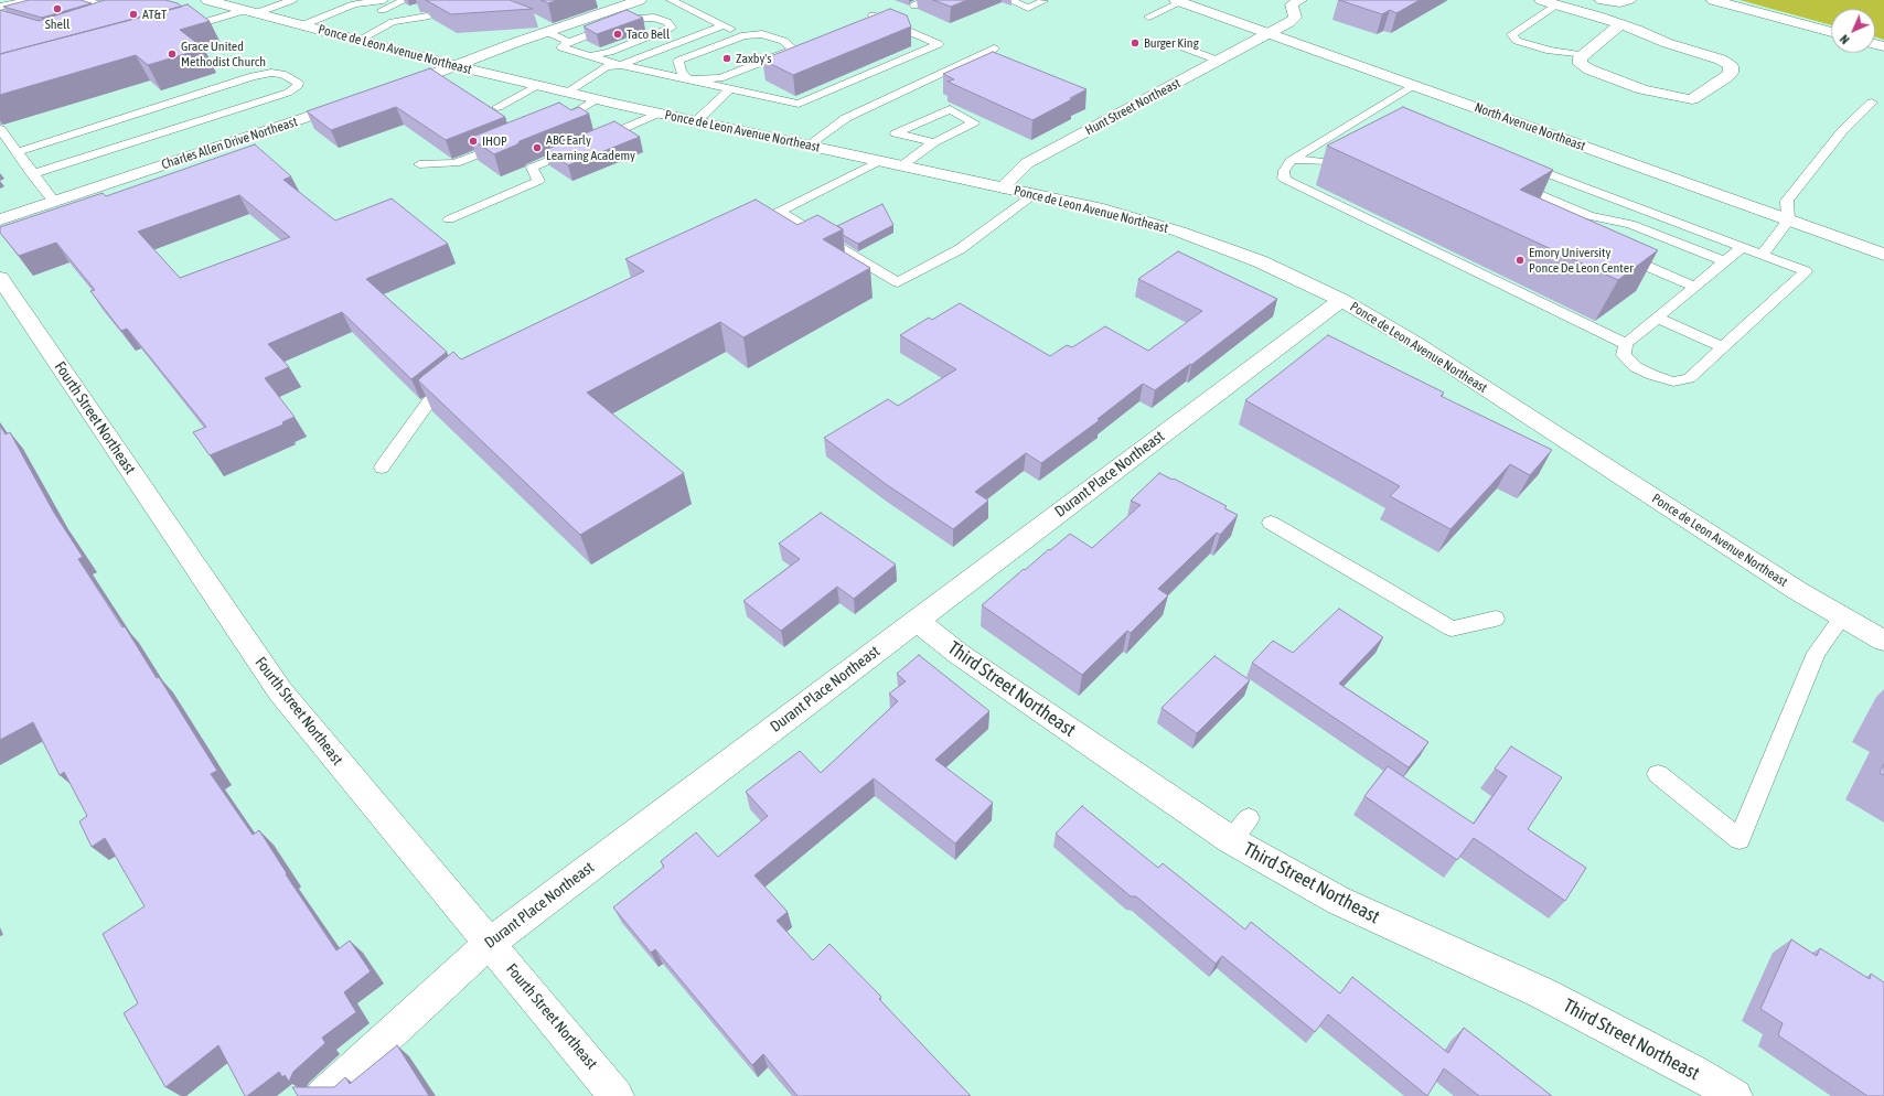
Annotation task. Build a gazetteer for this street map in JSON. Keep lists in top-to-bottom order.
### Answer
{
  "streets": {
    "main road": [
      "Ponce de Leon Avenue Northeast",
      "Hunt Street Northeast",
      "North Avenue Northeast",
      "Charles Allen Drive Northeast",
      "Fourth Street Northeast",
      "Durant Place Northeast",
      "Third Street Northeast"
    ]
  },
  "crossings": [
    ["Ponce de Leon Avenue Northeast", "Hunt Street Northeast"],
    ["Ponce de Leon Avenue Northeast", "Durant Place Northeast"],
    ["Hunt Street Northeast", "North Avenue Northeast"],
    ["Fourth Street Northeast", "Durant Place Northeast"],
    ["Durant Place Northeast", "Third Street Northeast"]
  ],
  "places": [
    "Shell",
    "AT&T",
    "Taco Bell",
    "Burger King",
    "Grace United Methodist Church",
    "Zaxby's",
    "IHOP",
    "ABC Early Learning Academy",
    "Emory University Ponce De Leon Center"
  ],
  "north": "bottom left"
}
